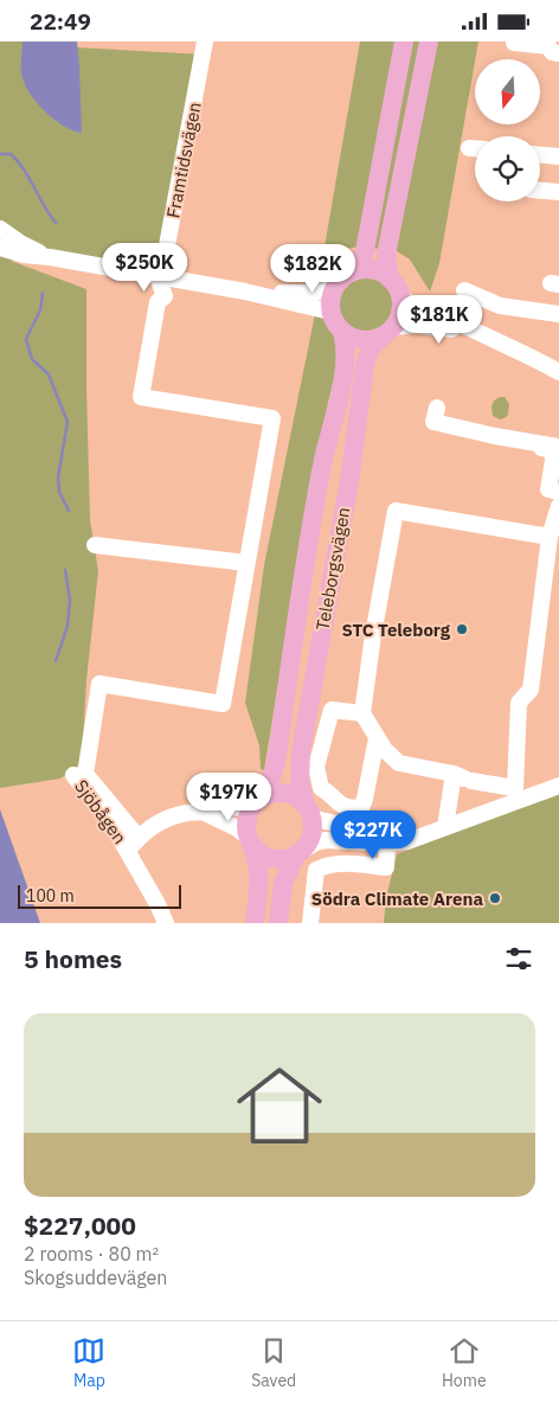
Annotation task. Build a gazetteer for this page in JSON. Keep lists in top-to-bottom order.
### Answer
{
  "streets": {
    "main road": ["Teleborgsvägen"],
    "street": ["Framtidsvägen", "Sjöbågen"]
  },
  "crossings": [
    ["Teleborgsvägen", "Sjöbågen"]
  ],
  "places": ["STC Teleborg", "Södra Climate Arena"],
  "scale_bar": "100 m",
  "north": "bottom",
  "page": {
    "status": "22:49",
    "price": [
      "$250K",
      "$182K",
      "$181K",
      "$197K",
      "$227K"
    ],
    "scale": "100 m",
    "heading": "5 homes",
    "list": [
      {
        "name": "$227,000",
        "note": "2 rooms · 80 m² · Skogsuddevägen"
      }
    ],
    "tabs": ["Map", "Saved", "Home"]
  }
}
